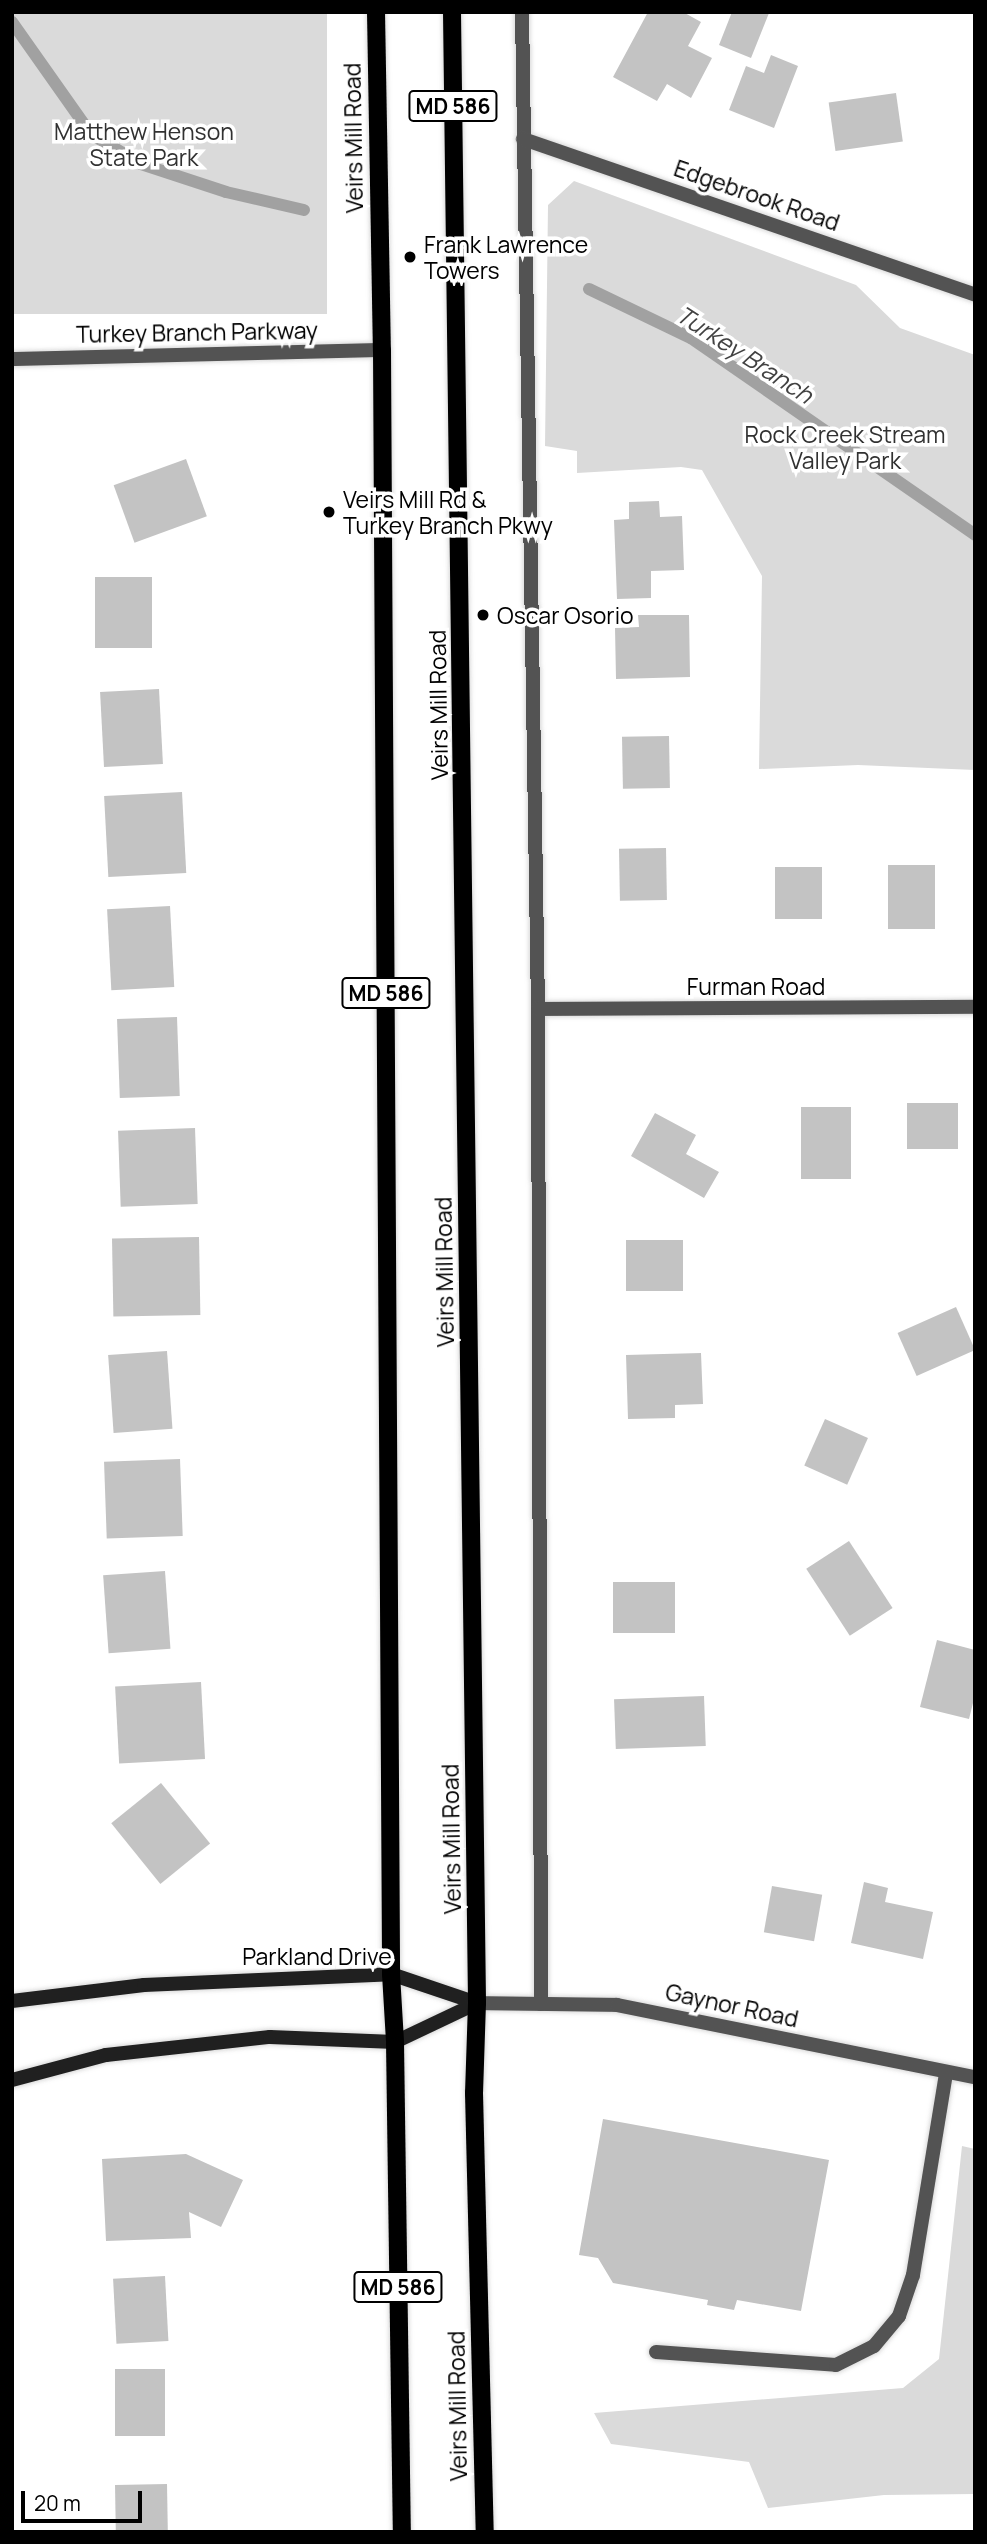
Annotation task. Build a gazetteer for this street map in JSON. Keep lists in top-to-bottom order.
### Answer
{
  "streets": {
    "main road": ["MD 586", "Veirs Mill Road"],
    "street": [
      "Edgebrook Road",
      "Turkey Branch Parkway",
      "Furman Road",
      "Parkland Drive",
      "Gaynor Road"
    ]
  },
  "crossings": [
    ["Veirs Mill Road", "Turkey Branch Parkway"],
    ["Veirs Mill Road", "Parkland Drive"],
    ["Veirs Mill Road", "Gaynor Road"],
    ["Parkland Drive", "Gaynor Road"]
  ],
  "water": ["Turkey Branch"],
  "parks": ["Matthew Henson State Park", "Rock Creek Stream Valley Park"],
  "places": ["Frank Lawrence Towers", "Veirs Mill Rd & Turkey Branch Pkwy", "Oscar Osorio"],
  "scale_bar": "20 m"
}
